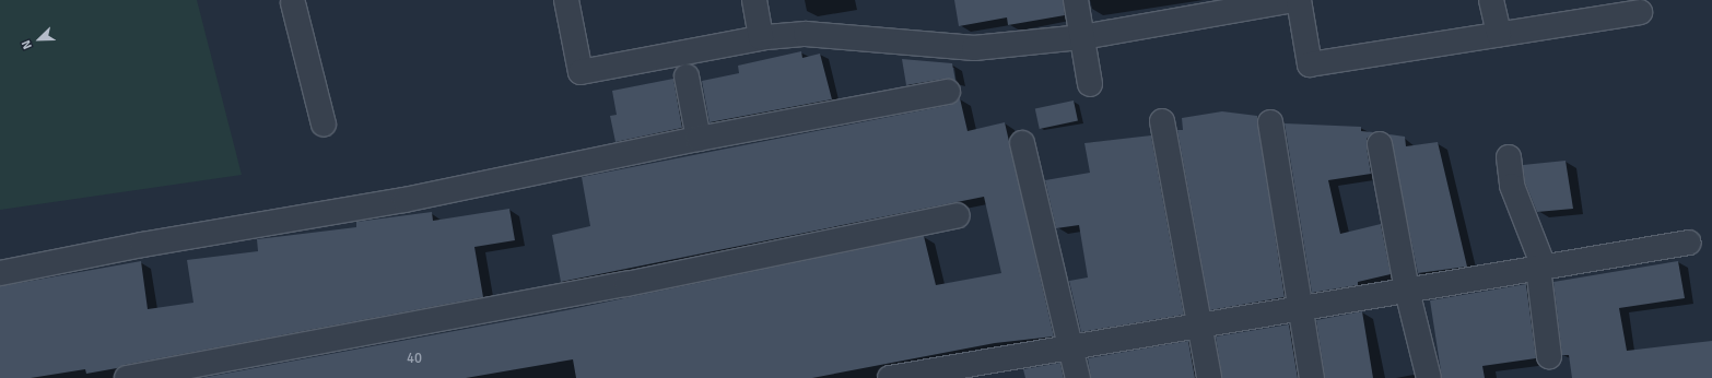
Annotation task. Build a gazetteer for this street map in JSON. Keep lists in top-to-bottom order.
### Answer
{
  "house_numbers": ["40"],
  "north": "bottom left"
}
